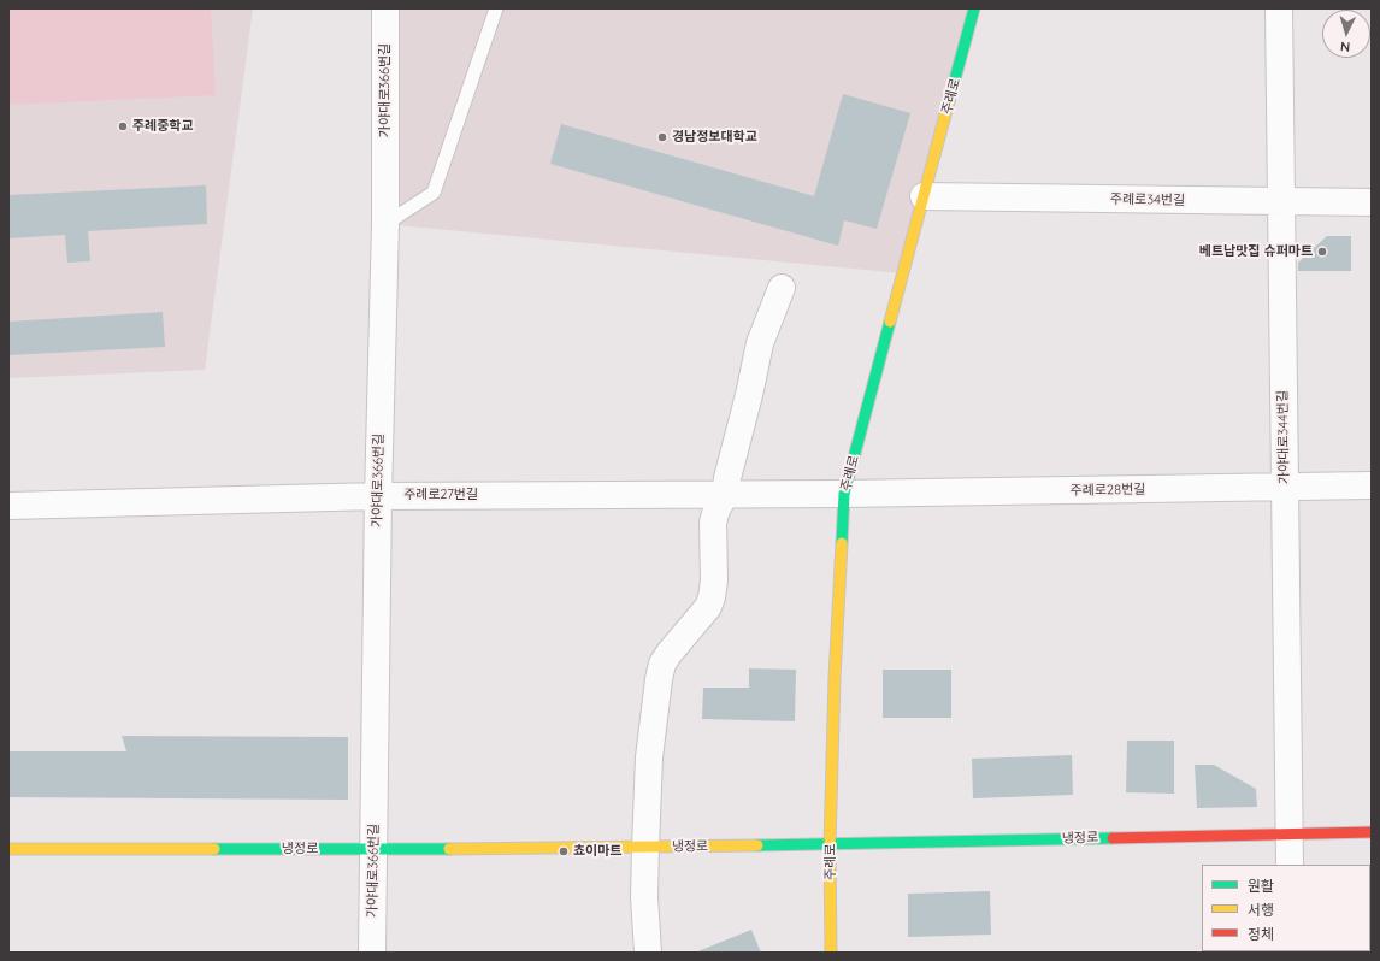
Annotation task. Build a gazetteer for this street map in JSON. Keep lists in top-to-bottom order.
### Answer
{
  "streets": {
    "main road": ["주례로", "냉정로"],
    "street": [
      "가야대로366번길",
      "주례로34번길",
      "가야대로344번길",
      "주례로28번길",
      "주례로27번길"
    ]
  },
  "crossings": [
    ["가야대로366번길", "주례로27번길"],
    ["가야대로366번길", "냉정로"],
    ["주례로", "주례로34번길"],
    ["주례로", "주례로28번길"],
    ["주례로", "주례로27번길"],
    ["주례로", "냉정로"],
    ["주례로34번길", "가야대로344번길"],
    ["가야대로344번길", "주례로28번길"],
    ["가야대로344번길", "냉정로"],
    ["주례로28번길", "주례로27번길"]
  ],
  "places": [
    "주례중학교",
    "경남정보대학교",
    "베트남맛집 슈퍼마트",
    "쵸이마트"
  ],
  "legend": ["원활", "서행", "정체"],
  "north": "bottom"
}
